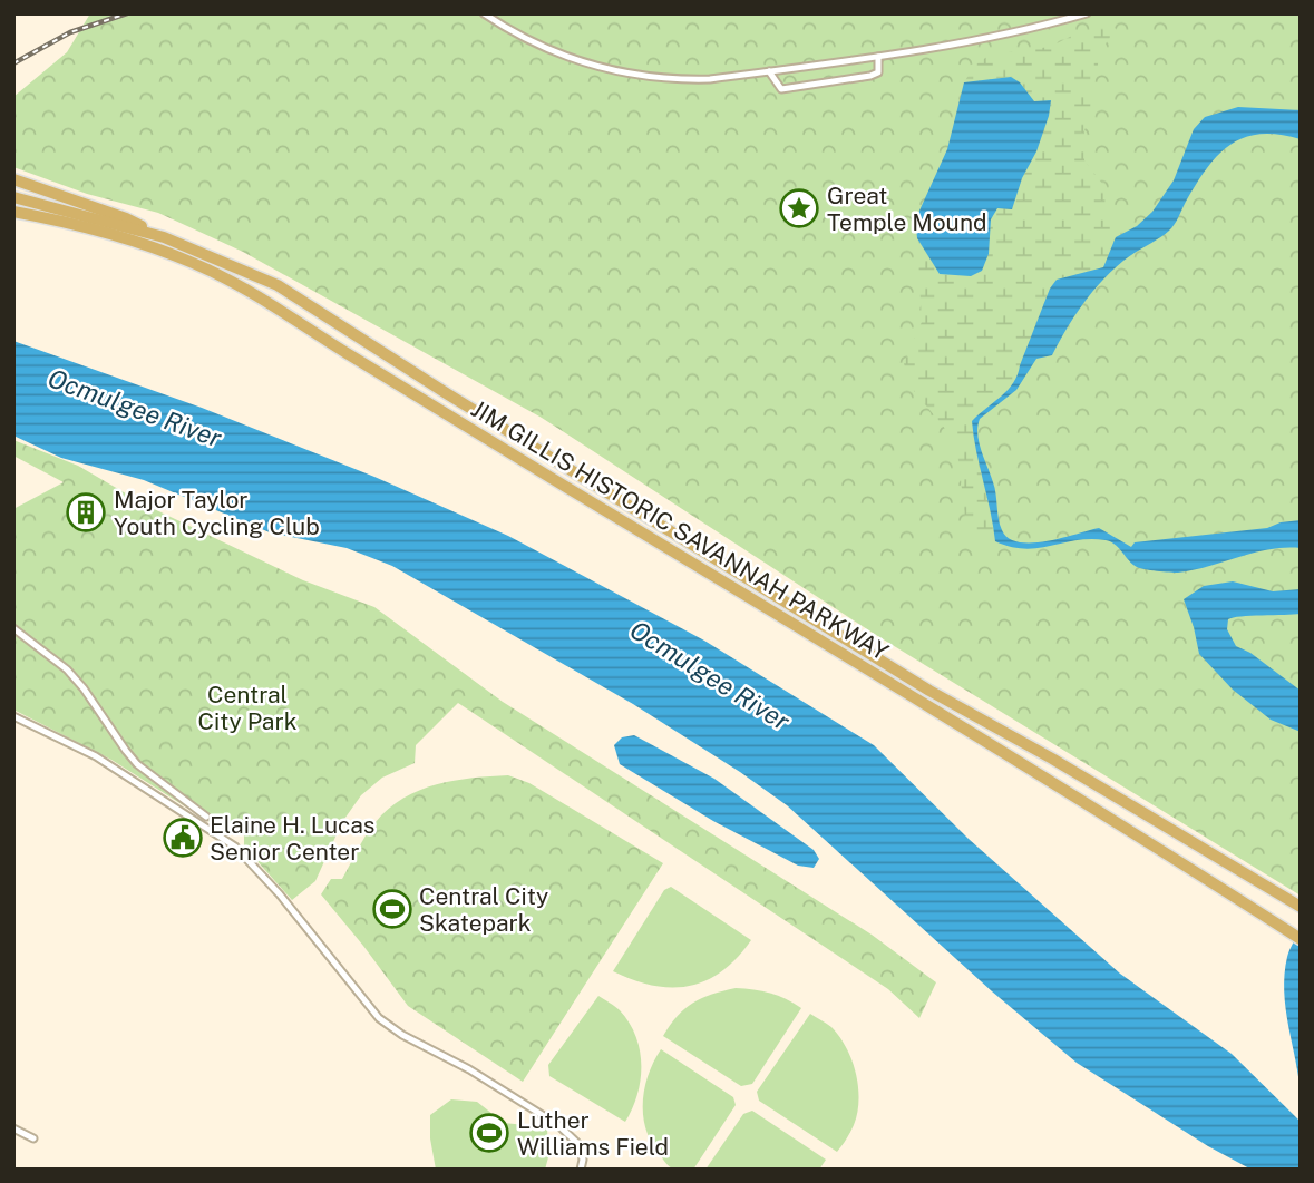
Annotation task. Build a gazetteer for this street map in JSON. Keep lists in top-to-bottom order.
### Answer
{
  "streets": {
    "highway": ["JIM GILLIS HISTORIC SAVANNAH PARKWAY"]
  },
  "water": ["Ocmulgee River"],
  "parks": ["Central City Park"],
  "places": {
    "place": ["Great Temple Mound"],
    "building": ["Major Taylor Youth Cycling Club"],
    "public building": ["Elaine H. Lucas Senior Center"],
    "sports": ["Central City Skatepark", "Luther Williams Field"]
  }
}
